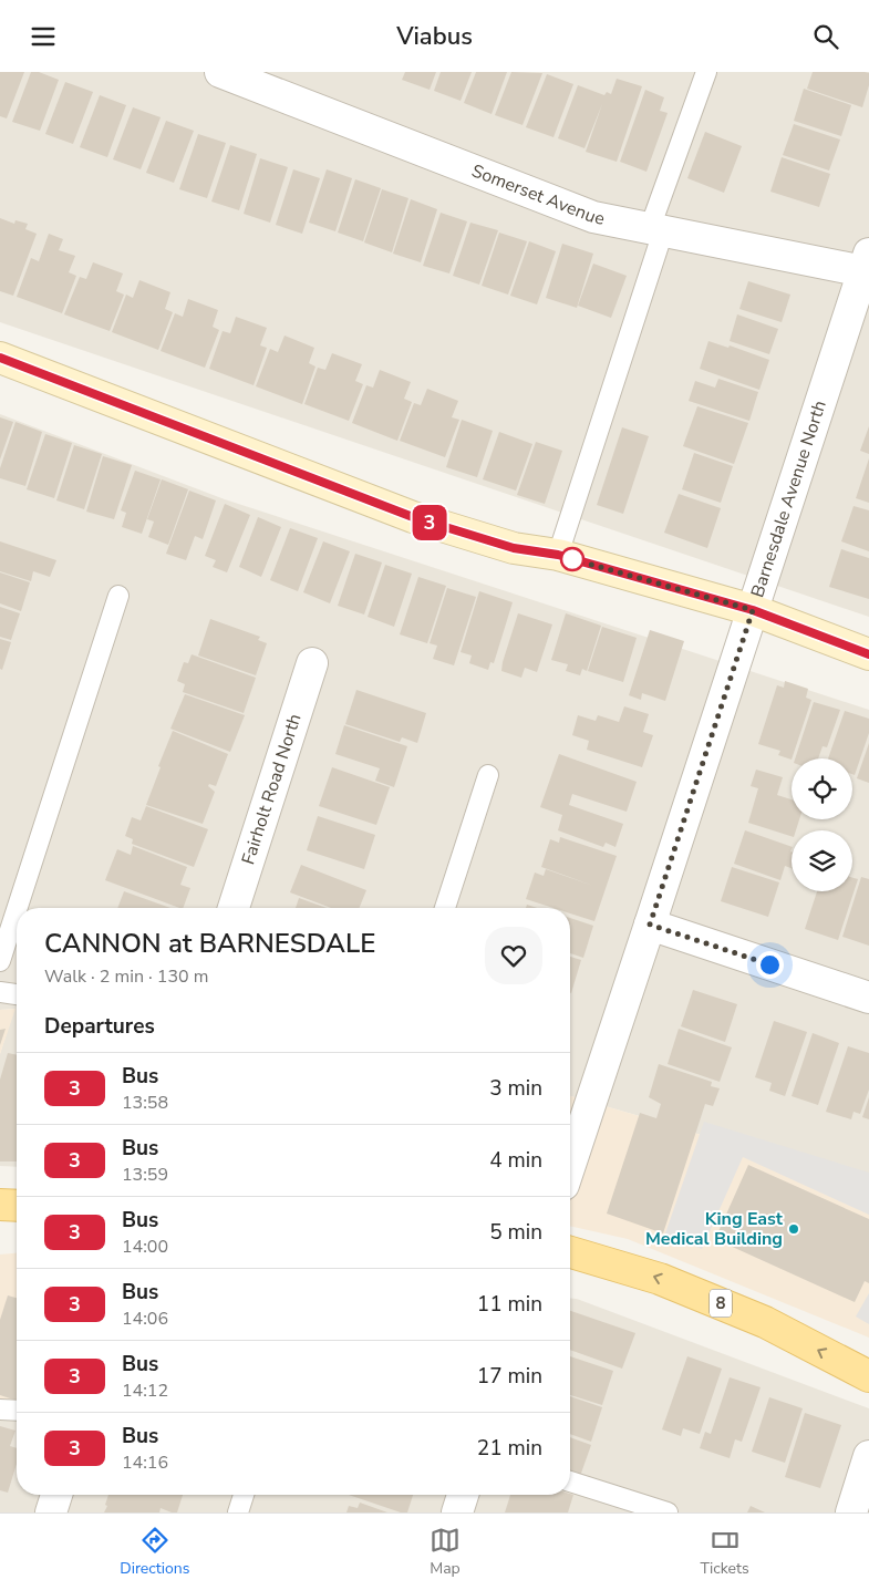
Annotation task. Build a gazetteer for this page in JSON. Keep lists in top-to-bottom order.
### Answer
{
  "streets": {
    "main road": ["8"],
    "street": ["Somerset Avenue", "Barnesdale Avenue North", "Fairholt Road North"]
  },
  "crossings": [
    ["Somerset Avenue", "Barnesdale Avenue North"]
  ],
  "places": ["King East Medical Building"],
  "lines": ["bus line 3"],
  "page": {
    "header": "Viabus",
    "on_map": "3",
    "heading": [
      ["CANNON at BARNESDALE", "Walk · 2 min · 130 m"],
      "Departures"
    ],
    "list": [
      {
        "mark": "3",
        "name": "Bus",
        "note": "13:58",
        "value": "3 min"
      },
      {
        "mark": "3",
        "name": "Bus",
        "note": "13:59",
        "value": "4 min"
      },
      {
        "mark": "3",
        "name": "Bus",
        "note": "14:00",
        "value": "5 min"
      },
      {
        "mark": "3",
        "name": "Bus",
        "note": "14:06",
        "value": "11 min"
      },
      {
        "mark": "3",
        "name": "Bus",
        "note": "14:12",
        "value": "17 min"
      },
      {
        "mark": "3",
        "name": "Bus",
        "note": "14:16",
        "value": "21 min"
      }
    ],
    "tabs": ["Directions", "Map", "Tickets"]
  }
}
